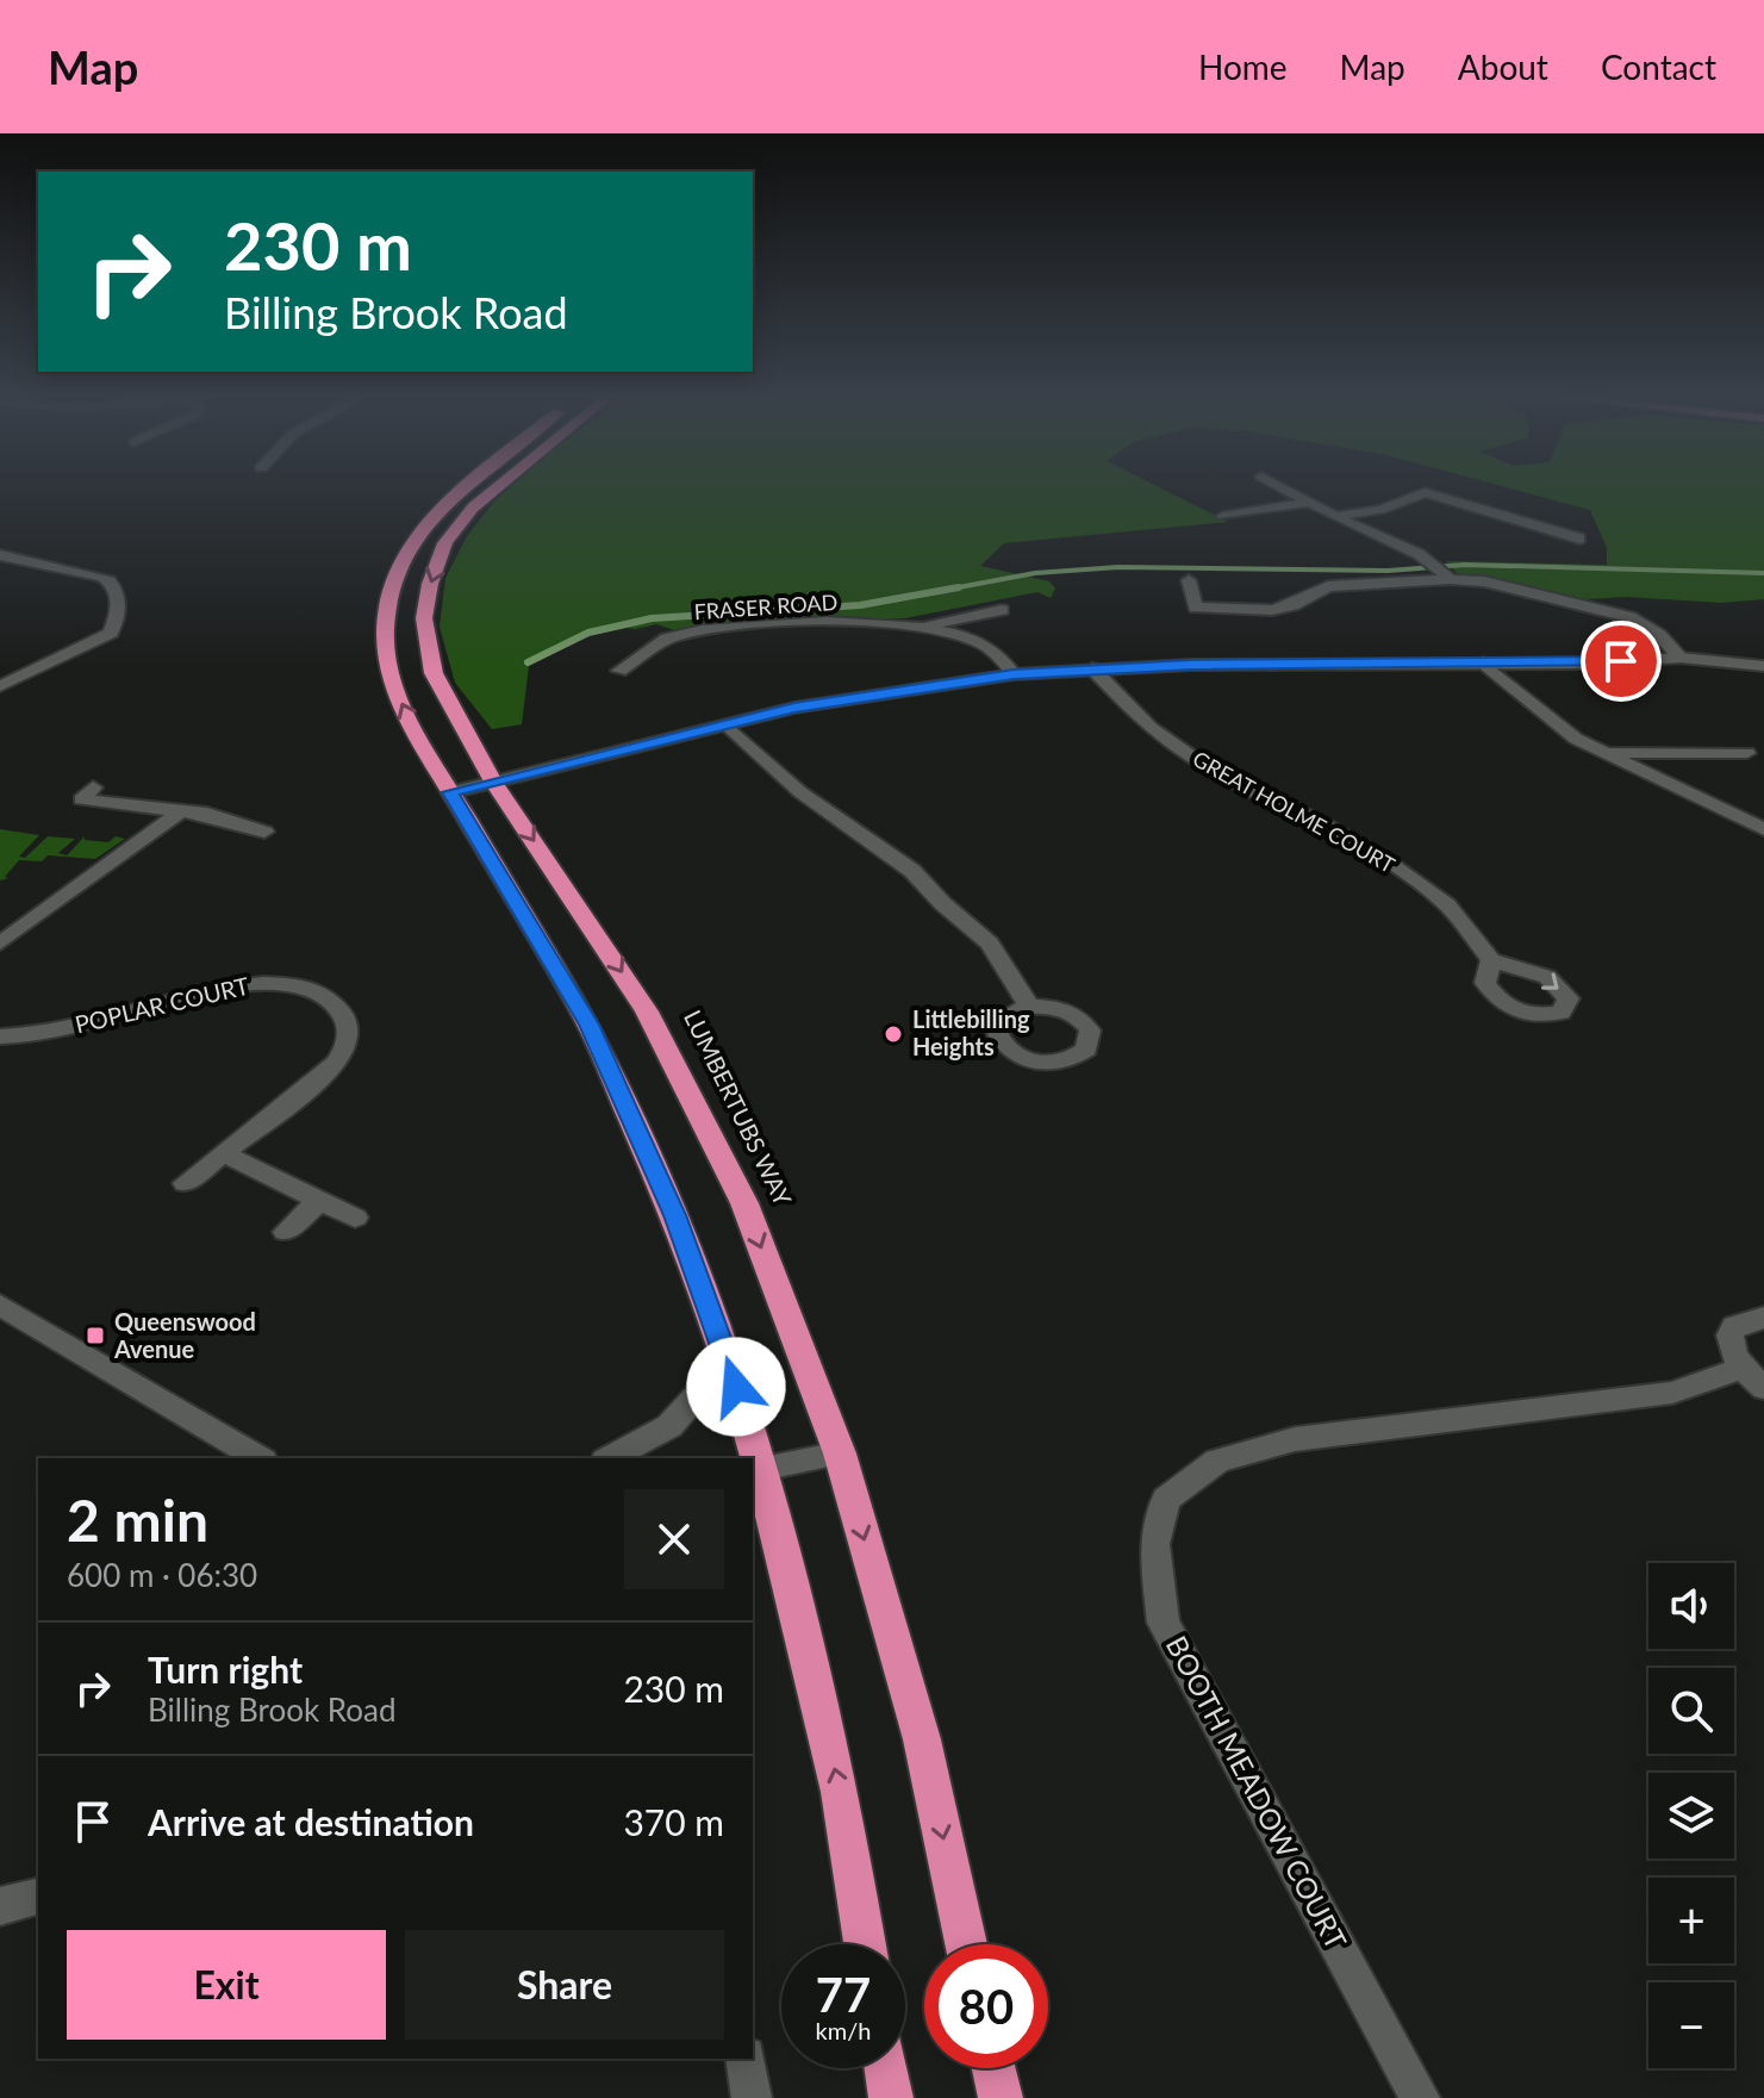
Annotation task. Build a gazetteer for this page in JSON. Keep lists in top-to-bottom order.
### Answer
{
  "streets": {
    "highway": ["LUMBERTUBS WAY"],
    "street": [
      "FRASER ROAD",
      "GREAT HOLME COURT",
      "POPLAR COURT",
      "BOOTH MEADOW COURT"
    ]
  },
  "places": {
    "other": ["Littlebilling Heights"],
    "transit": ["Queenswood Avenue"]
  },
  "page": {
    "header": "Map",
    "nav": [
      "Home",
      "Map",
      "About",
      "Contact"
    ],
    "turn": ["230 m", "Billing Brook Road"],
    "heading": ["2 min", "600 m · 06:30"],
    "map_buttons": ["+", "−"],
    "list": [
      {
        "name": "Turn right",
        "note": "Billing Brook Road",
        "value": "230 m"
      },
      {
        "name": "Arrive at destination",
        "value": "370 m"
      }
    ],
    "buttons": ["Exit", "Share"],
    "speed": "77 km/h",
    "limit": "80"
  }
}
